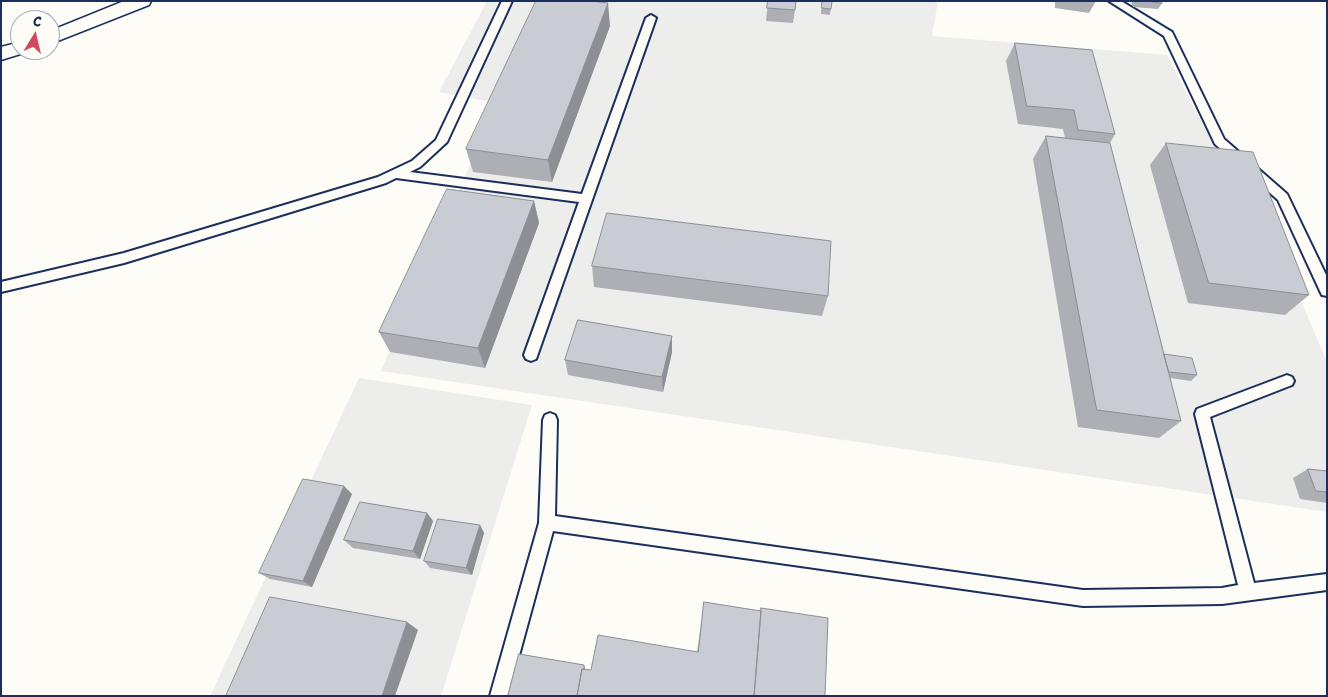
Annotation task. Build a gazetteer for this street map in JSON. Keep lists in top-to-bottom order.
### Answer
{
  "north": "top"
}
